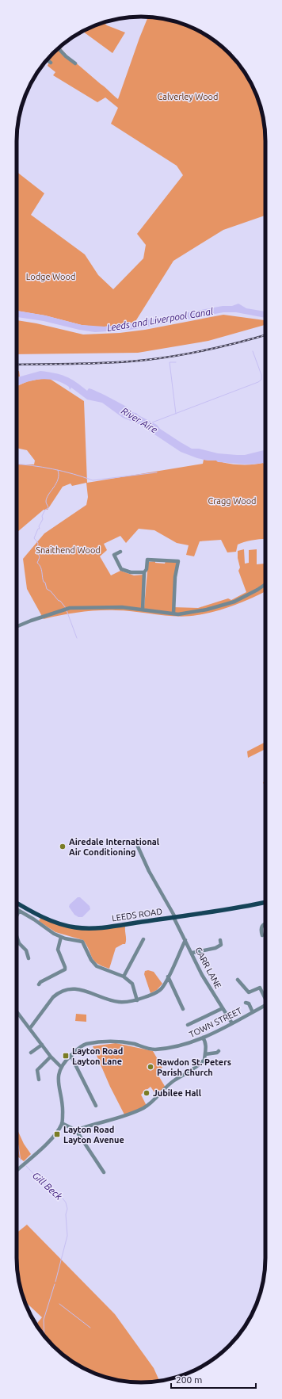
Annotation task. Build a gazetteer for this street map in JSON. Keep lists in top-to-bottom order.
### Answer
{
  "streets": {
    "main road": ["LEEDS ROAD"],
    "street": ["CARR LANE", "TOWN STREET"]
  },
  "crossings": [
    ["LEEDS ROAD", "CARR LANE"],
    ["CARR LANE", "TOWN STREET"]
  ],
  "water": ["Leeds and Liverpool Canal", "River Aire", "Gill Beck"],
  "parks": [
    "Calverley Wood",
    "Lodge Wood",
    "Cragg Wood",
    "Snaithend Wood"
  ],
  "places": {
    "other": ["Airedale International Air Conditioning", "Rawdon St. Peters Parish Church", "Jubilee Hall"],
    "transit": ["Layton Road Layton Lane", "Layton Road Layton Avenue"]
  },
  "scale_bar": "200 m"
}
